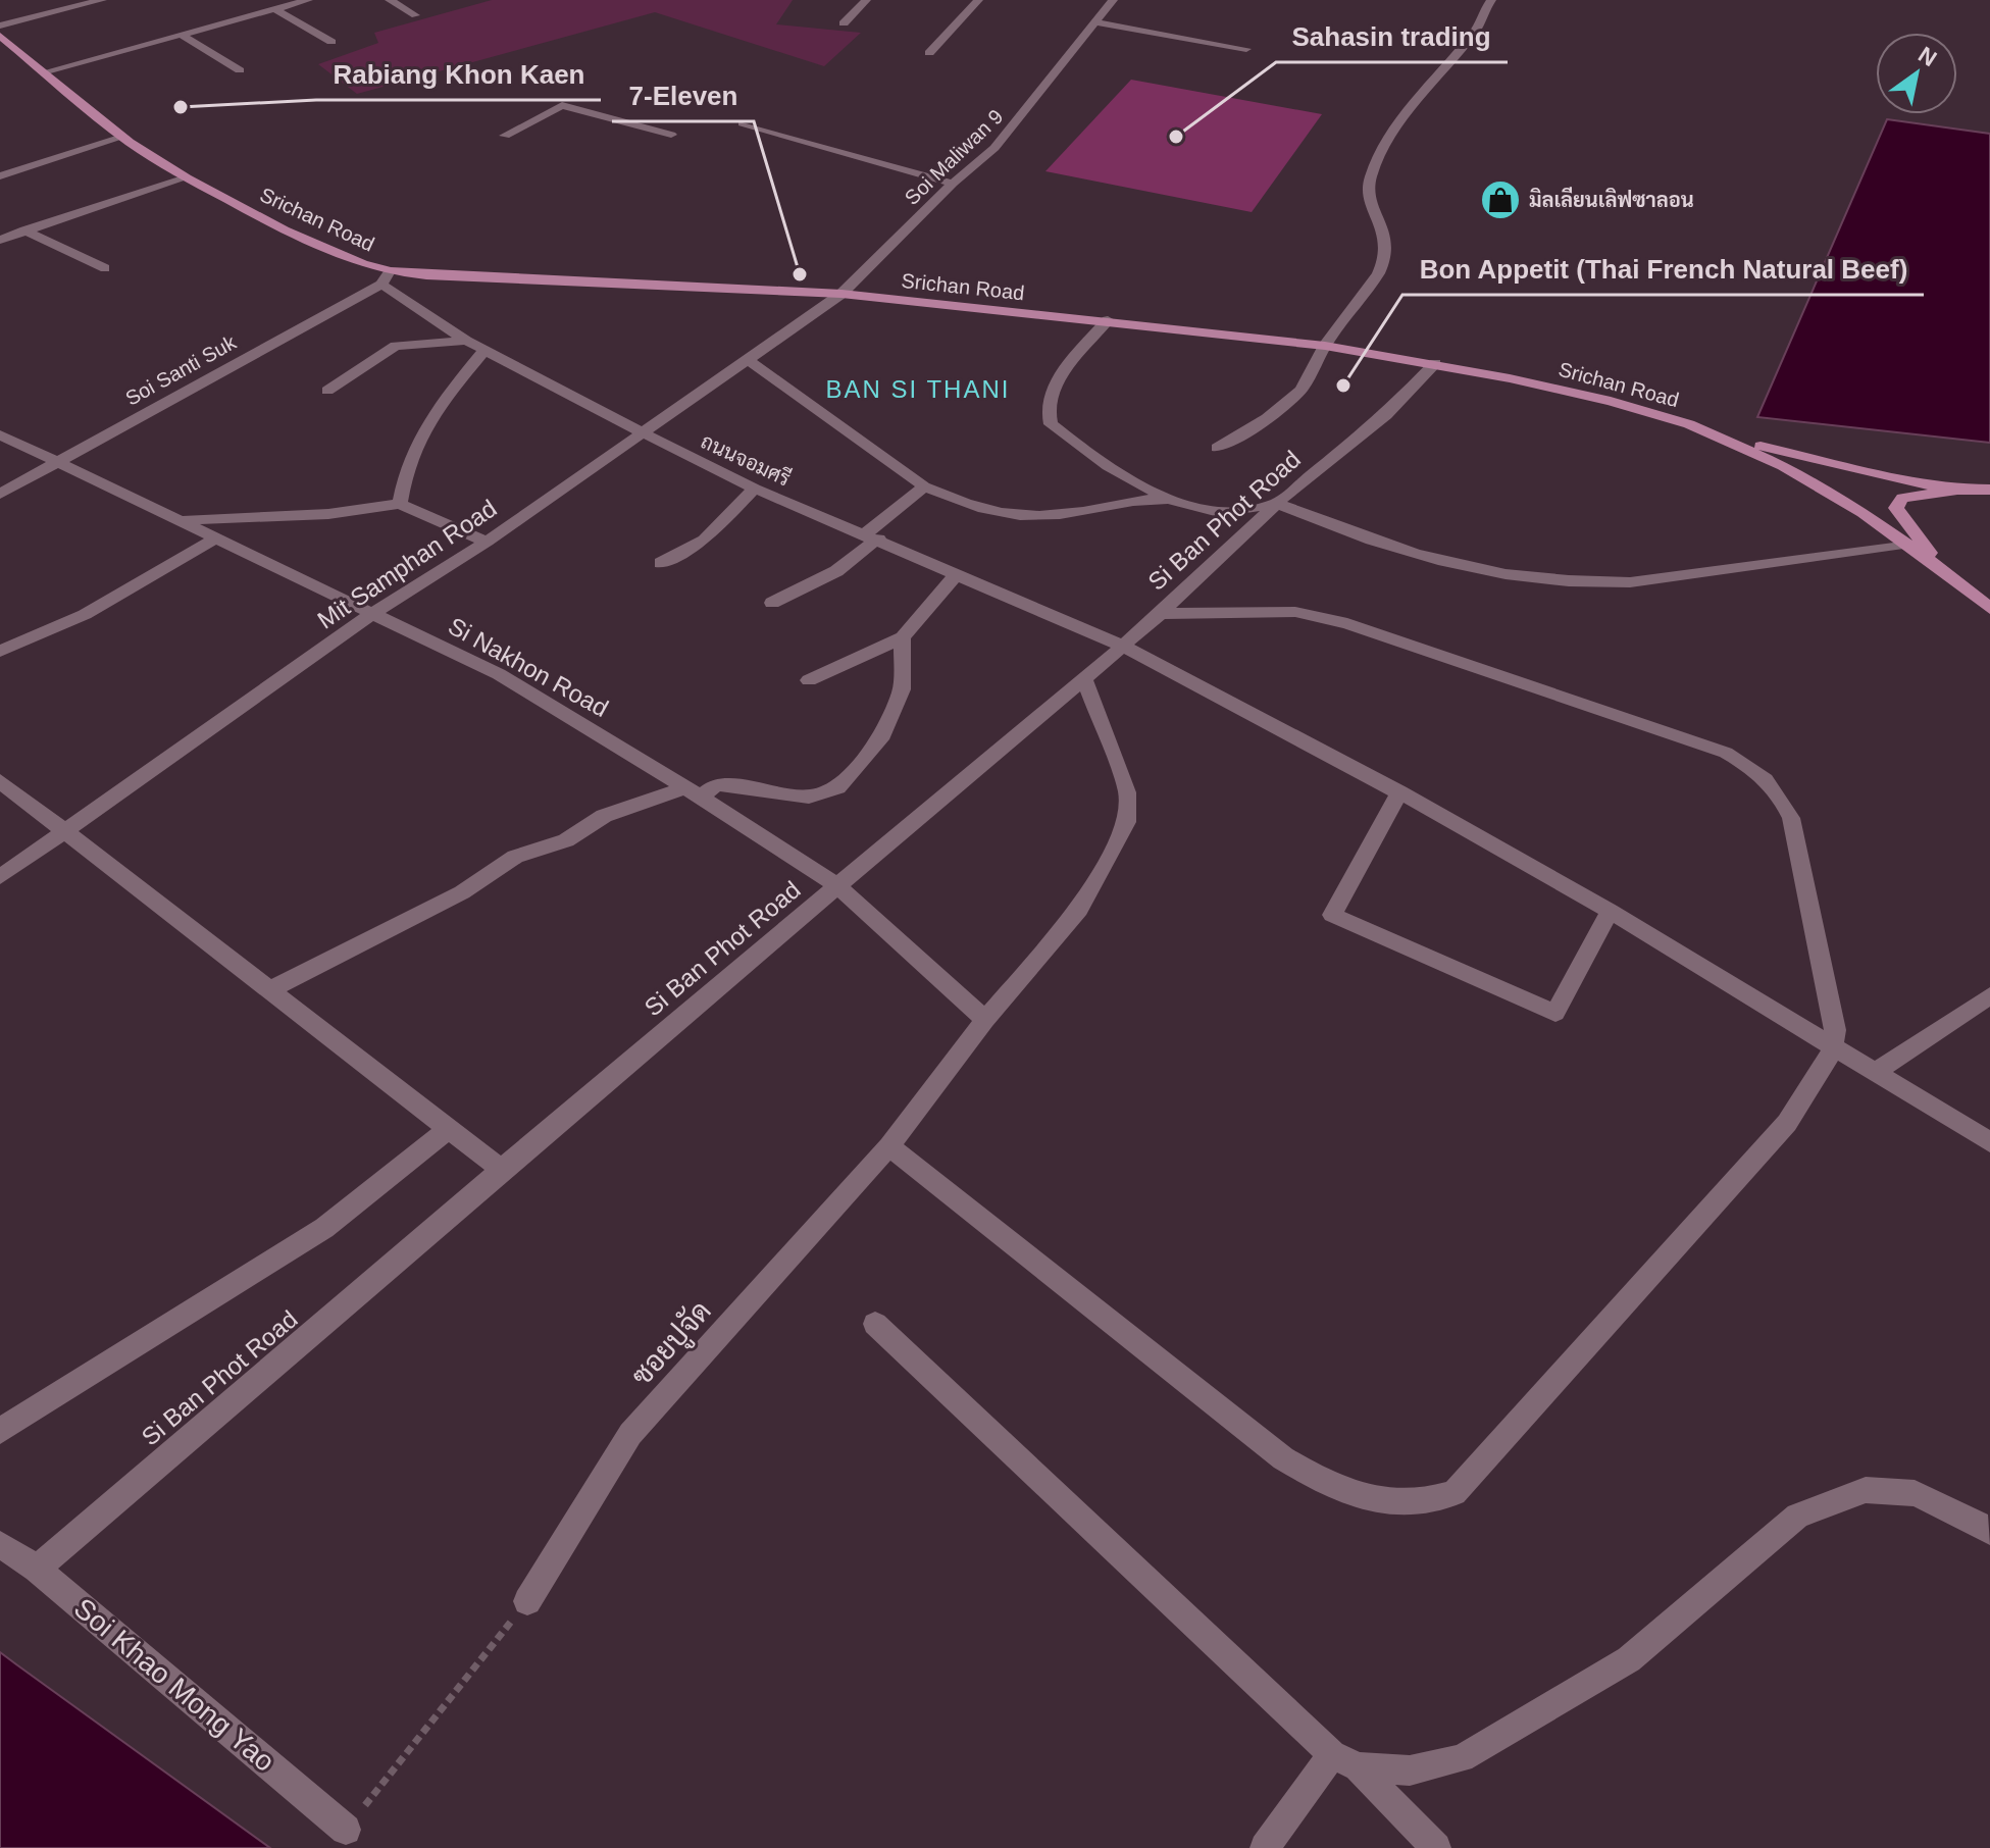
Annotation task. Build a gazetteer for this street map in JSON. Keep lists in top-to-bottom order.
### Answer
{
  "streets": {
    "main road": ["Srichan Road"],
    "street": [
      "Soi Maliwan 9",
      "Soi Santi Suk",
      "ถนนจอมศรี",
      "Si Ban Phot Road",
      "Mit Samphan Road",
      "Si Nakhon Road",
      "ซอยปูจัด",
      "Soi Khao Mong Yao"
    ]
  },
  "crossings": [
    ["Soi Maliwan 9", "Srichan Road"],
    ["Soi Maliwan 9", "Mit Samphan Road"],
    ["Srichan Road", "Soi Santi Suk"],
    ["Srichan Road", "ถนนจอมศรี"],
    ["Srichan Road", "Si Ban Phot Road"],
    ["Srichan Road", "Mit Samphan Road"],
    ["Soi Santi Suk", "ถนนจอมศรี"],
    ["Soi Santi Suk", "Si Nakhon Road"],
    ["ถนนจอมศรี", "Si Ban Phot Road"],
    ["ถนนจอมศรี", "Mit Samphan Road"],
    ["Si Ban Phot Road", "Si Nakhon Road"],
    ["Si Ban Phot Road", "ซอยปูจัด"],
    ["Si Ban Phot Road", "Soi Khao Mong Yao"],
    ["Mit Samphan Road", "Si Nakhon Road"],
    ["Si Nakhon Road", "ซอยปูจัด"]
  ],
  "districts": ["BAN SI THANI"],
  "places": {
    "other": [
      "Rabiang Khon Kaen",
      "Sahasin trading",
      "7-Eleven",
      "Bon Appetit (Thai French Natural Beef)"
    ],
    "shop": ["มิลเลียนเลิฟซาลอน"]
  },
  "north": "top right"
}
